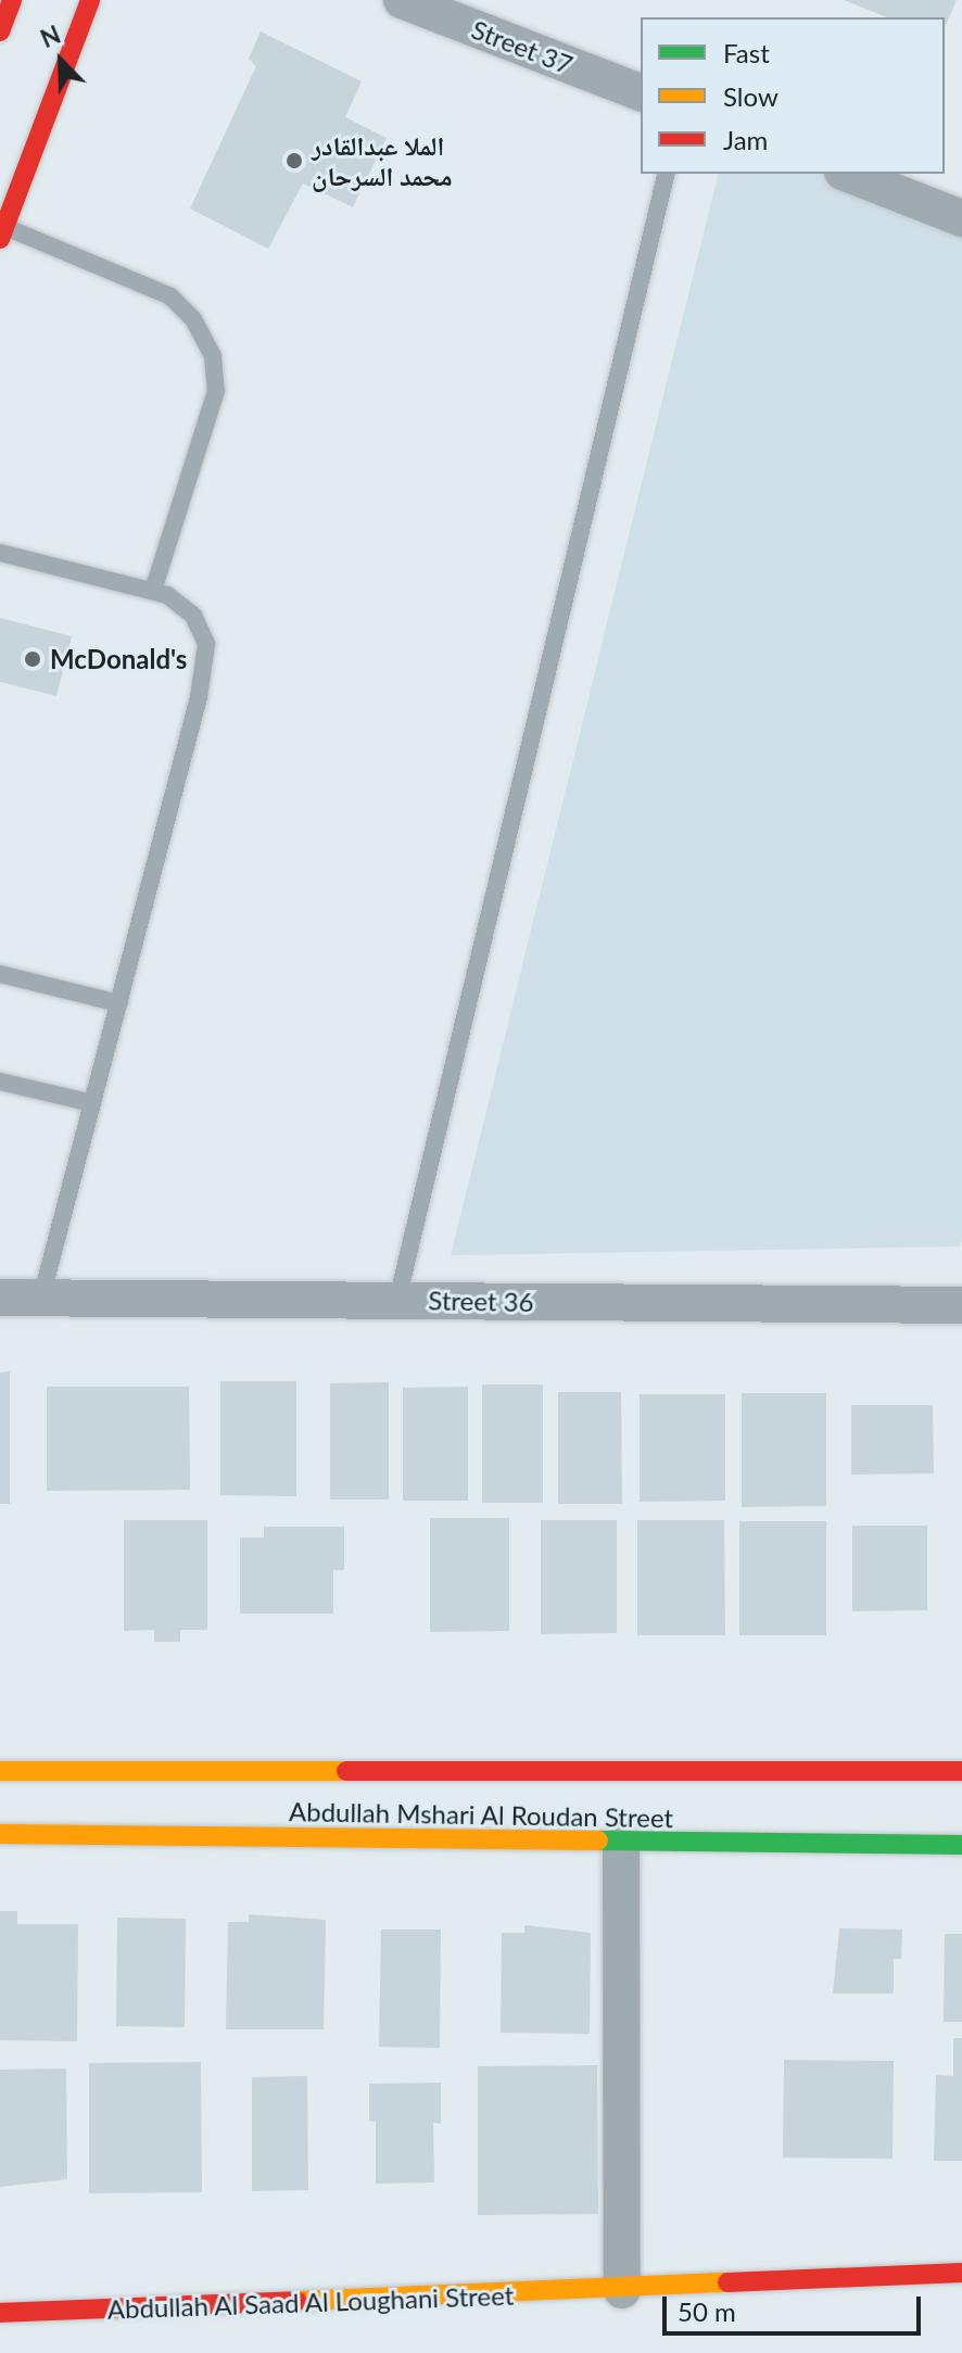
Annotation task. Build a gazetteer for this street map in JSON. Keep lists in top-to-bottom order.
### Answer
{
  "streets": {
    "street": [
      "Street 37",
      "Street 36",
      "Abdullah Mshari Al Roudan Street",
      "Abdullah Al Saad Al Loughani Street"
    ]
  },
  "places": ["الملا عبدالقادر محمد السرحان", "McDonald's"],
  "legend": ["Fast", "Slow", "Jam"],
  "scale_bar": "50 m",
  "north": "top left"
}
